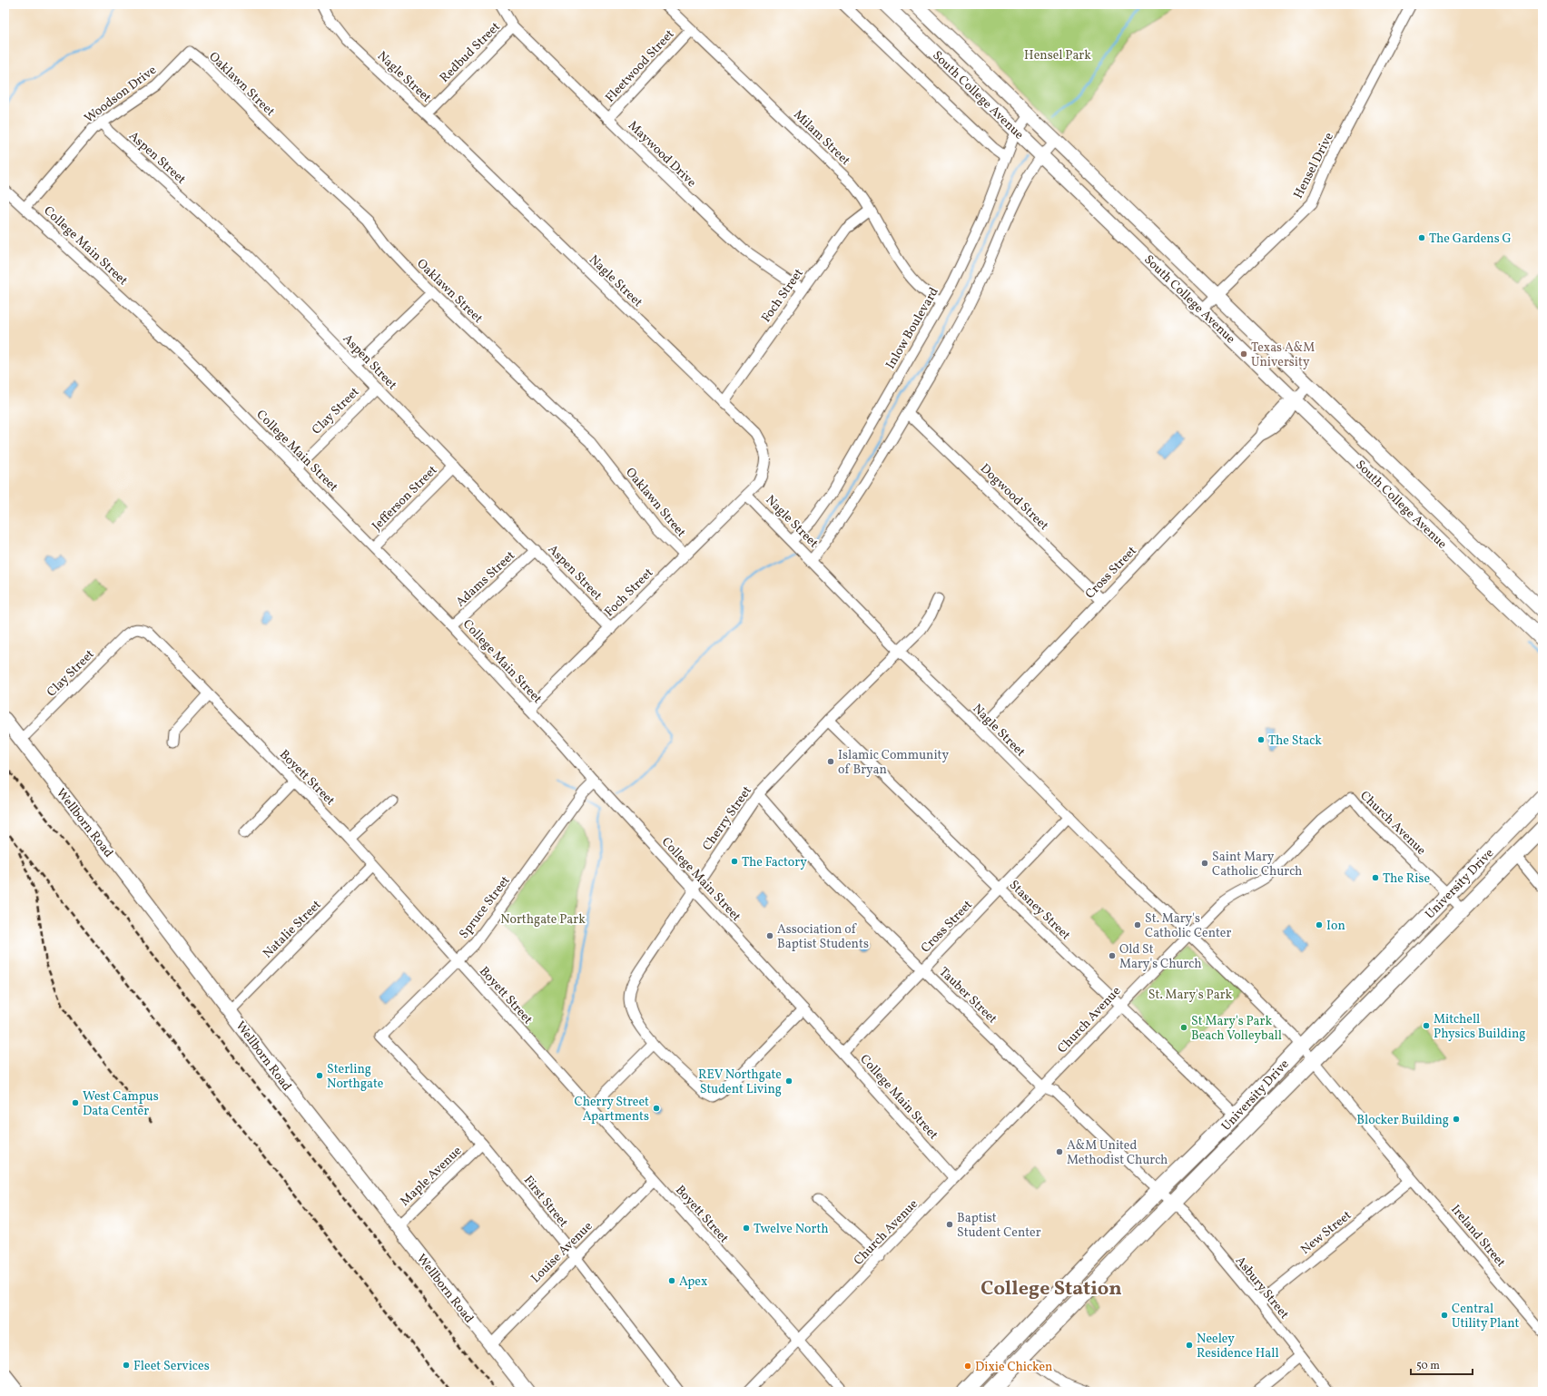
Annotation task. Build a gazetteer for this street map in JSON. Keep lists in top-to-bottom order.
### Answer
{
  "streets": {
    "main road": ["South College Avenue", "Wellborn Road", "University Drive"],
    "street": [
      "Redbud Street",
      "Fleetwood Street",
      "Nagle Street",
      "Oaklawn Street",
      "Woodson Drive",
      "Milam Street",
      "Maywood Drive",
      "Aspen Street",
      "Hensel Drive",
      "College Main Street",
      "Foch Street",
      "Inlow Boulevard",
      "Clay Street",
      "Dogwood Street",
      "Jefferson Street",
      "Cross Street",
      "Adams Street",
      "Boyett Street",
      "Cherry Street",
      "Church Avenue",
      "Spruce Street",
      "Stasney Street",
      "Natalie Street",
      "Tauber Street",
      "Maple Avenue",
      "First Street",
      "New Street",
      "Ireland Street",
      "Louise Avenue",
      "Asbury Street"
    ]
  },
  "crossings": [
    ["Redbud Street", "Nagle Street"],
    ["Redbud Street", "Maywood Drive"],
    ["Fleetwood Street", "Milam Street"],
    ["Fleetwood Street", "Maywood Drive"],
    ["Nagle Street", "Foch Street"],
    ["Nagle Street", "Inlow Boulevard"],
    ["Nagle Street", "Cross Street"],
    ["Nagle Street", "Cherry Street"],
    ["Nagle Street", "Church Avenue"],
    ["Nagle Street", "University Drive"],
    ["Nagle Street", "Ireland Street"],
    ["Oaklawn Street", "Woodson Drive"],
    ["Oaklawn Street", "Foch Street"],
    ["Woodson Drive", "Aspen Street"],
    ["Woodson Drive", "College Main Street"],
    ["South College Avenue", "Hensel Drive"],
    ["South College Avenue", "Inlow Boulevard"],
    ["South College Avenue", "Cross Street"],
    ["Milam Street", "Foch Street"],
    ["Milam Street", "Inlow Boulevard"],
    ["Maywood Drive", "Foch Street"],
    ["Aspen Street", "Foch Street"],
    ["Aspen Street", "Clay Street"],
    ["Aspen Street", "Jefferson Street"],
    ["Aspen Street", "Adams Street"],
    ["College Main Street", "Foch Street"],
    ["College Main Street", "Clay Street"],
    ["College Main Street", "Jefferson Street"],
    ["College Main Street", "Cross Street"],
    ["College Main Street", "Adams Street"],
    ["College Main Street", "Cherry Street"],
    ["College Main Street", "Church Avenue"],
    ["College Main Street", "Spruce Street"],
    ["Clay Street", "Boyett Street"],
    ["Clay Street", "Wellborn Road"],
    ["Dogwood Street", "Cross Street"],
    ["Cross Street", "Stasney Street"],
    ["Cross Street", "Tauber Street"],
    ["Boyett Street", "Church Avenue"],
    ["Boyett Street", "Spruce Street"],
    ["Boyett Street", "Natalie Street"],
    ["Boyett Street", "Louise Avenue"],
    ["Cherry Street", "Stasney Street"],
    ["Cherry Street", "Tauber Street"],
    ["Wellborn Road", "Natalie Street"],
    ["Wellborn Road", "Maple Avenue"],
    ["Wellborn Road", "Louise Avenue"],
    ["Church Avenue", "University Drive"],
    ["Church Avenue", "Stasney Street"],
    ["Church Avenue", "Tauber Street"],
    ["University Drive", "Stasney Street"],
    ["University Drive", "Tauber Street"],
    ["University Drive", "Ireland Street"],
    ["University Drive", "Asbury Street"],
    ["Spruce Street", "First Street"],
    ["Tauber Street", "Asbury Street"],
    ["Maple Avenue", "First Street"],
    ["First Street", "Louise Avenue"],
    ["New Street", "Ireland Street"],
    ["New Street", "Asbury Street"]
  ],
  "districts": ["College Station"],
  "parks": ["Hensel Park", "Northgate Park", "St. Mary's Park"],
  "places": [
    "The Gardens G",
    "Texas A&M University",
    "The Stack",
    "Islamic Community of Bryan",
    "The Factory",
    "Saint Mary Catholic Church",
    "The Rise",
    "St. Mary's Catholic Center",
    "Ion",
    "Association of Baptist Students",
    "Old St Mary's Church",
    "Mitchell Physics Building",
    "St Mary's Park Beach Volleyball",
    "Sterling Northgate",
    "REV Northgate Student Living",
    "West Campus Data Center",
    "Cherry Street Apartments",
    "Blocker Building",
    "A&M United Methodist Church",
    "Baptist Student Center",
    "Twelve North",
    "Apex",
    "Central Utility Plant",
    "Neeley Residence Hall",
    "Fleet Services",
    "Dixie Chicken"
  ],
  "scale_bar": "50 m"
}
